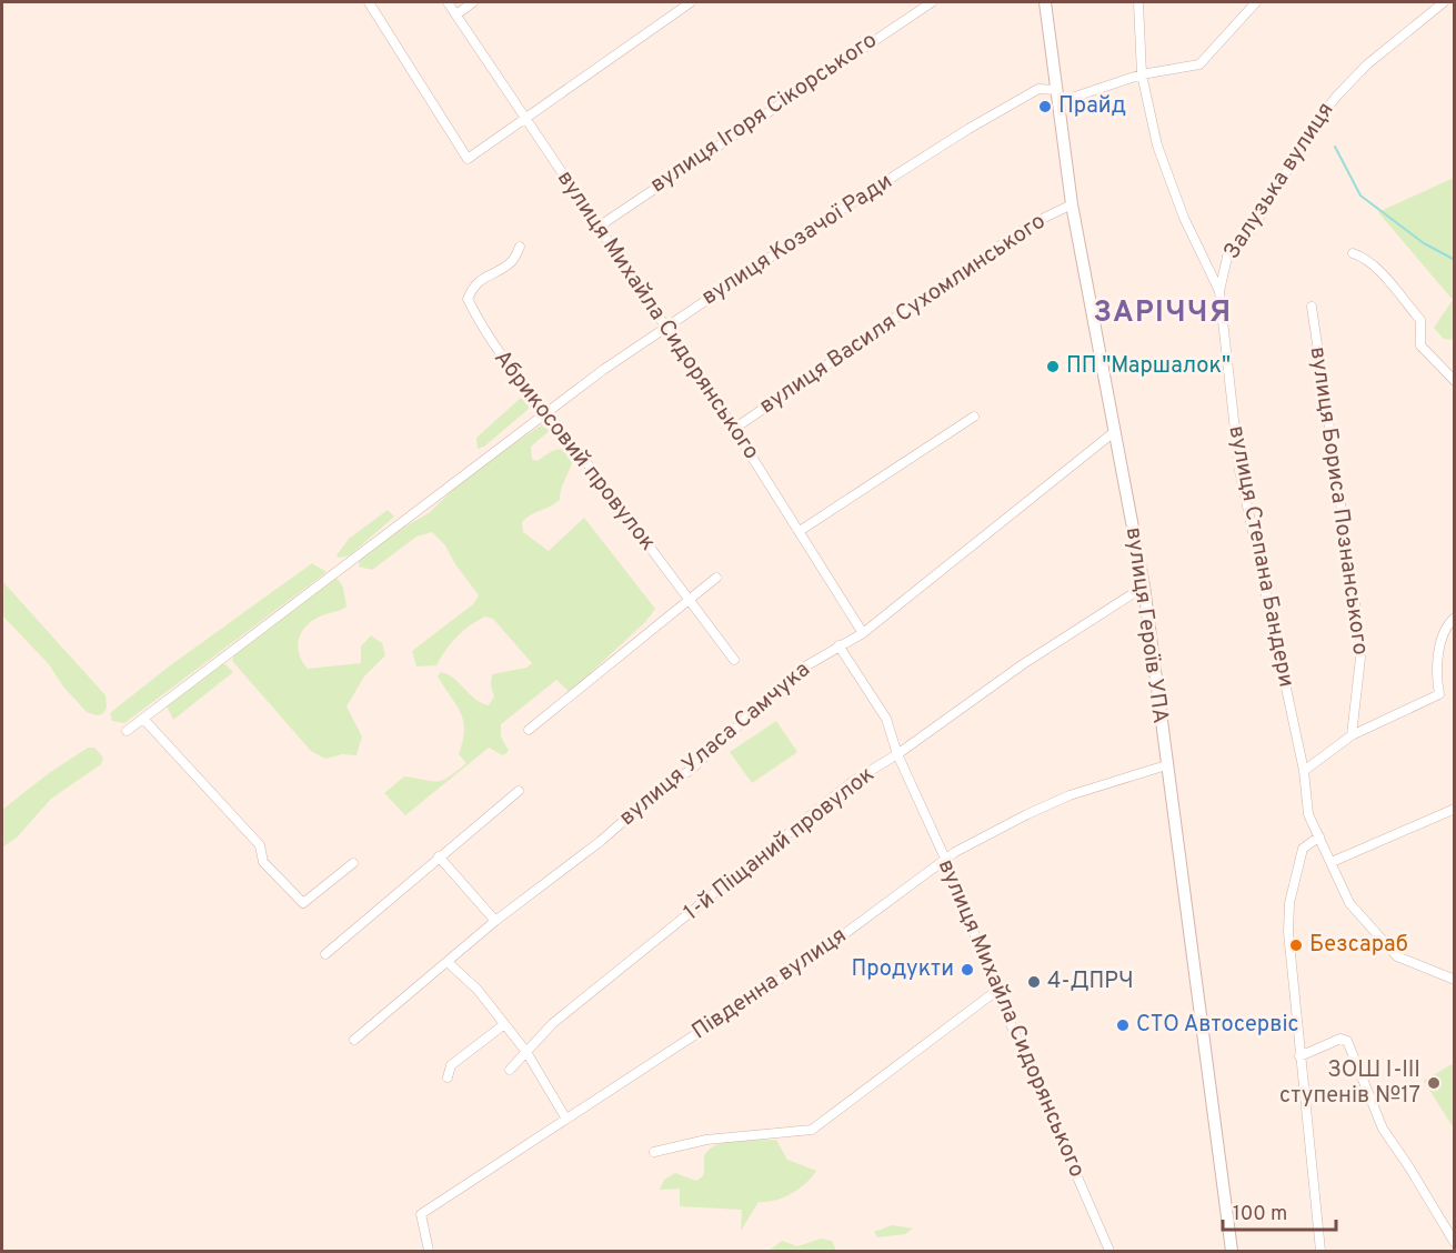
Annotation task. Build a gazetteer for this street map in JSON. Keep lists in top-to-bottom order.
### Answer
{
  "streets": {
    "street": [
      "вулиця Ігоря Сікорського",
      "Залузька вулиця",
      "вулиця Козачої Ради",
      "вулиця Василя Сухомлинського",
      "вулиця Михайла Сидорянського",
      "Абрикосовий провулок",
      "вулиця Бориса Познанського",
      "вулиця Степана Бандери",
      "вулиця Героїв УПА",
      "вулиця Уласа Самчука",
      "1-й Піщаний провулок",
      "Південна вулиця"
    ]
  },
  "crossings": [
    ["вулиця Ігоря Сікорського", "вулиця Михайла Сидорянського"],
    ["Залузька вулиця", "вулиця Степана Бандери"],
    ["вулиця Козачої Ради", "вулиця Михайла Сидорянського"],
    ["вулиця Козачої Ради", "Абрикосовий провулок"],
    ["вулиця Козачої Ради", "вулиця Степана Бандери"],
    ["вулиця Козачої Ради", "вулиця Героїв УПА"],
    ["вулиця Василя Сухомлинського", "вулиця Михайла Сидорянського"],
    ["вулиця Василя Сухомлинського", "вулиця Героїв УПА"],
    ["вулиця Михайла Сидорянського", "вулиця Уласа Самчука"],
    ["вулиця Михайла Сидорянського", "1-й Піщаний провулок"],
    ["вулиця Михайла Сидорянського", "Південна вулиця"],
    ["вулиця Героїв УПА", "вулиця Уласа Самчука"],
    ["вулиця Героїв УПА", "1-й Піщаний провулок"],
    ["вулиця Героїв УПА", "Південна вулиця"]
  ],
  "districts": ["ЗАРІЧЧЯ"],
  "places": [
    "Прайд",
    "ПП \"Маршалок\"",
    "Безсараб",
    "Продукти",
    "4-ДПРЧ",
    "СТО Автосервіс",
    "ЗОШ І-ІІІ ступенів №17"
  ],
  "scale_bar": "100 m"
}
